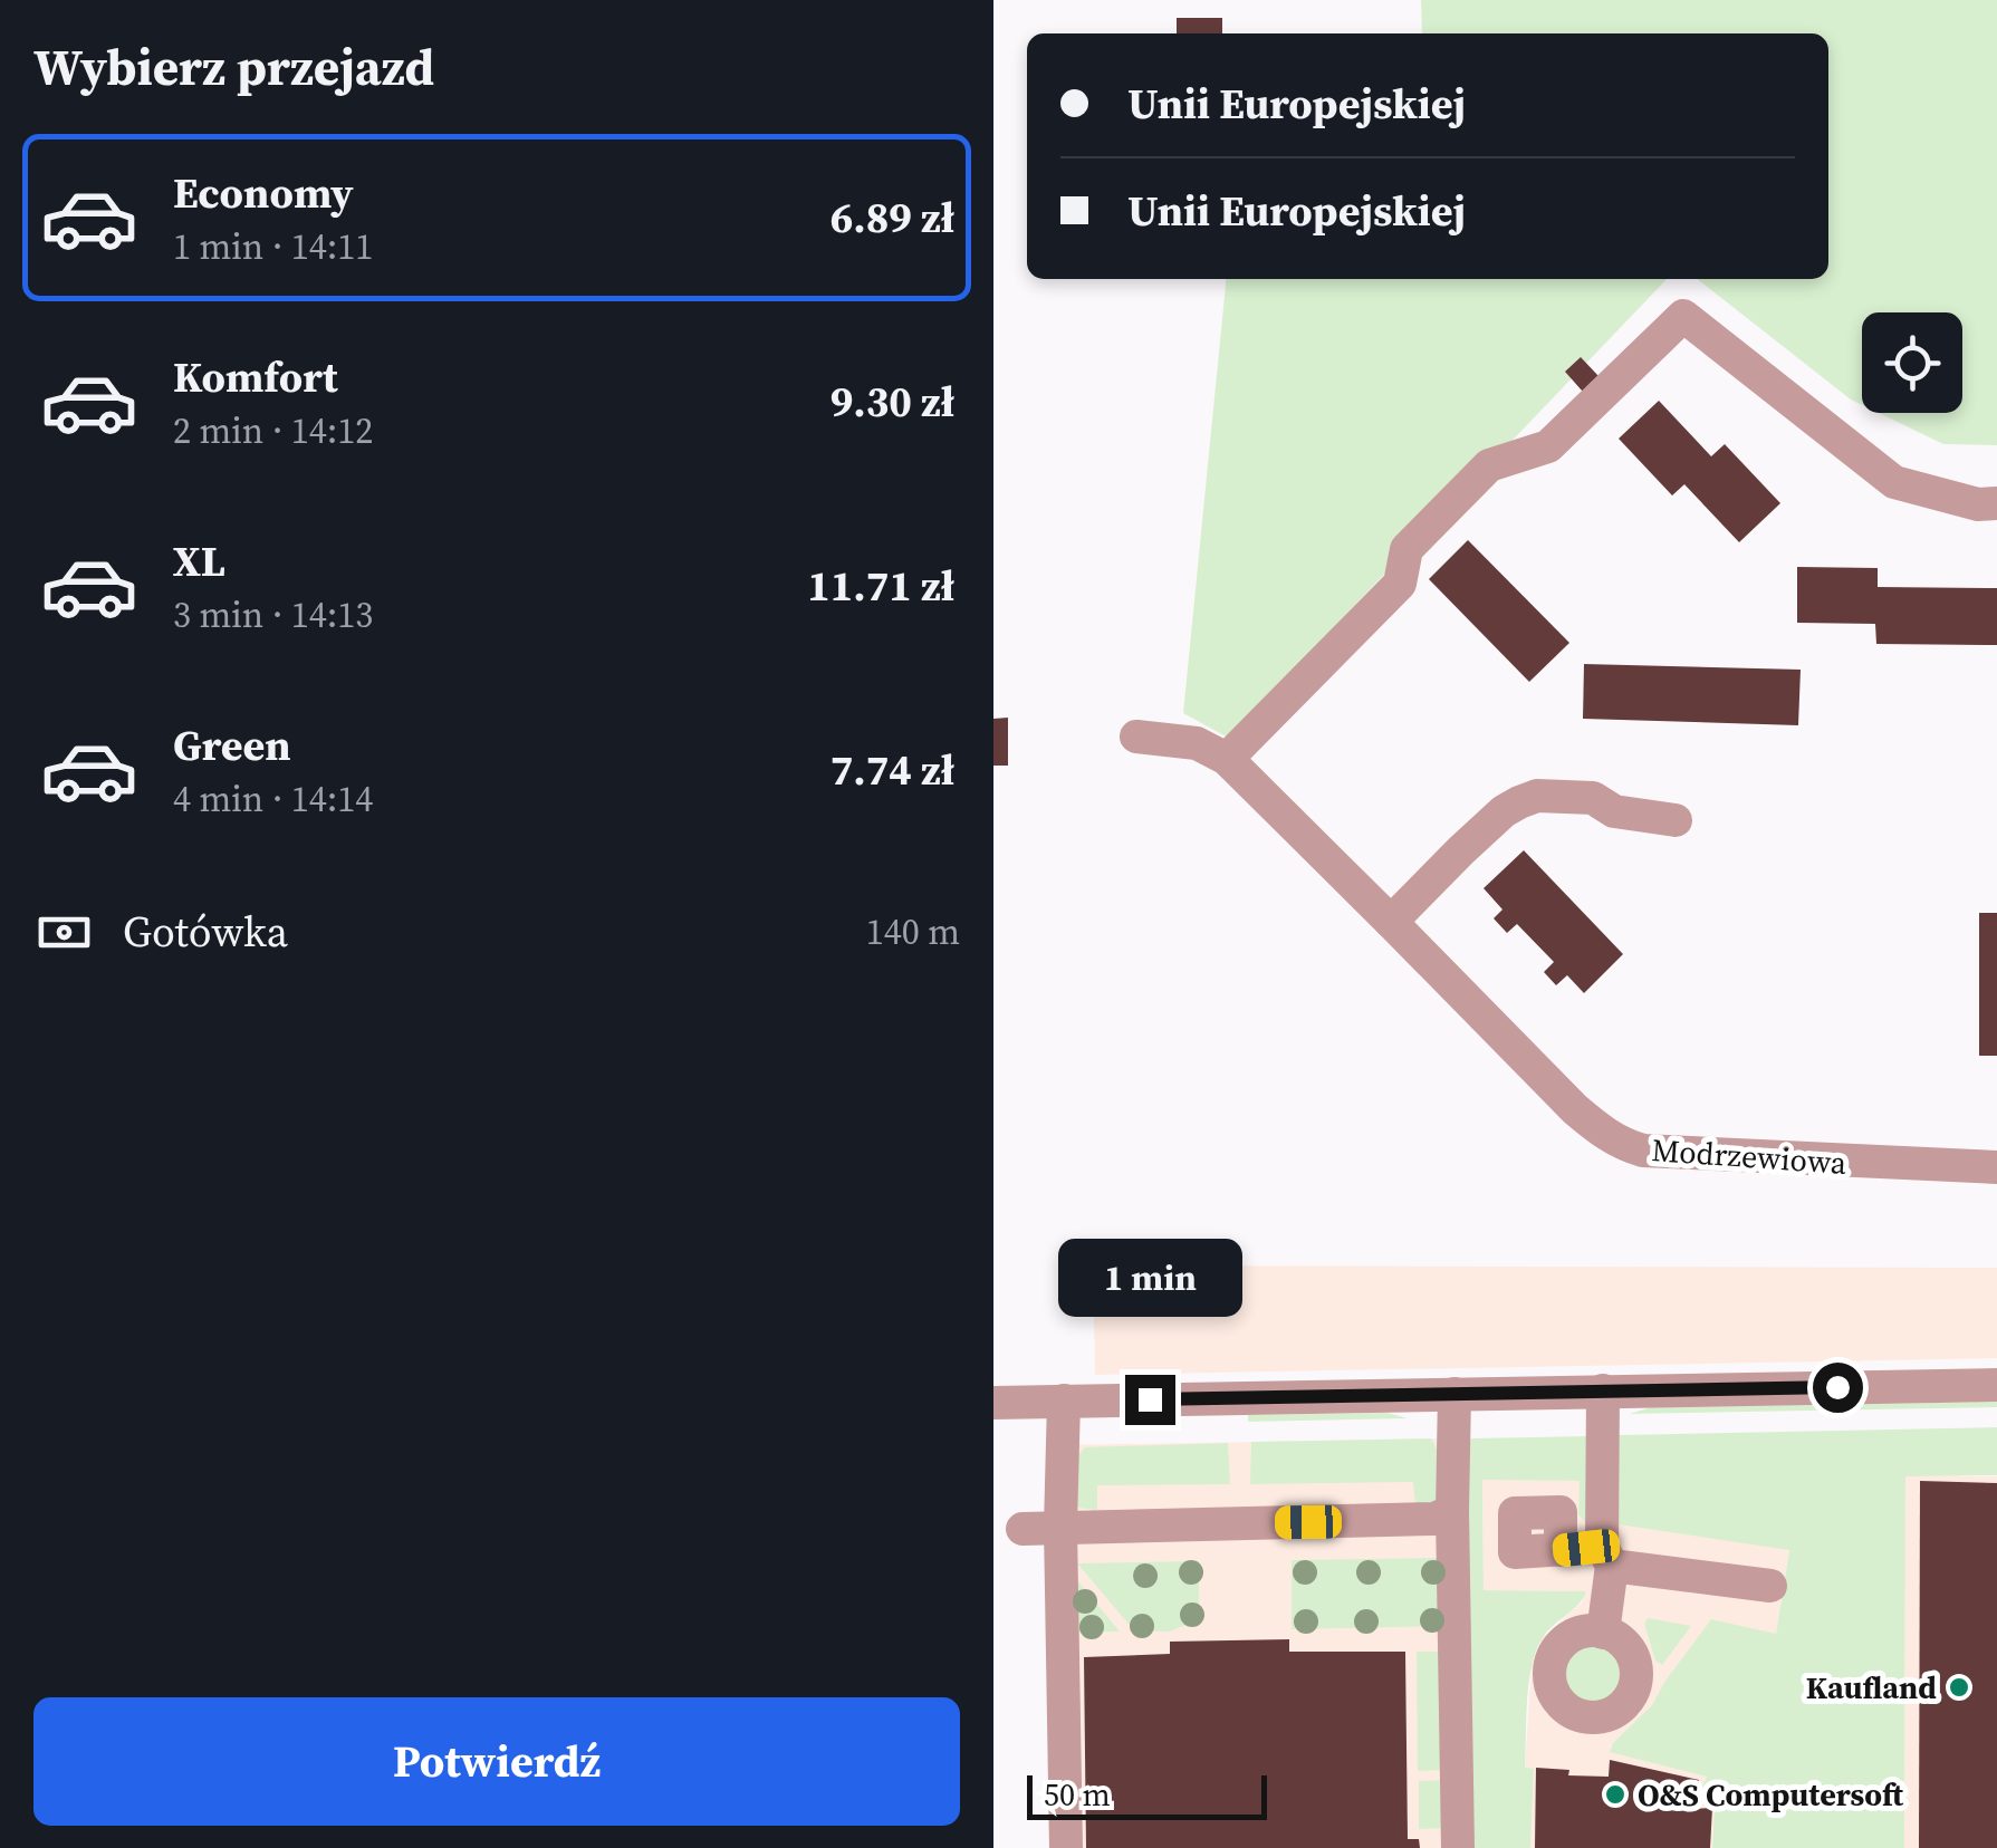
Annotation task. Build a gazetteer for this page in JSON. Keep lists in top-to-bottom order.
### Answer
{
  "streets": {
    "street": ["Modrzewiowa"]
  },
  "places": ["Kaufland", "O&S Computersoft"],
  "scale_bar": "50 m",
  "page": {
    "heading": "Wybierz przejazd",
    "banner": ["Unii Europejskiej", "Unii Europejskiej"],
    "list": [
      {
        "name": "Economy",
        "note": "1 min · 14:11",
        "value": "6.89 zł"
      },
      {
        "name": "Komfort",
        "note": "2 min · 14:12",
        "value": "9.30 zł"
      },
      {
        "name": "XL",
        "note": "3 min · 14:13",
        "value": "11.71 zł"
      },
      {
        "name": "Green",
        "note": "4 min · 14:14",
        "value": "7.74 zł"
      }
    ],
    "pay": ["Gotówka", "140 m"],
    "bubble": "1 min",
    "buttons": "Potwierdź",
    "scale": "50 m"
  }
}
